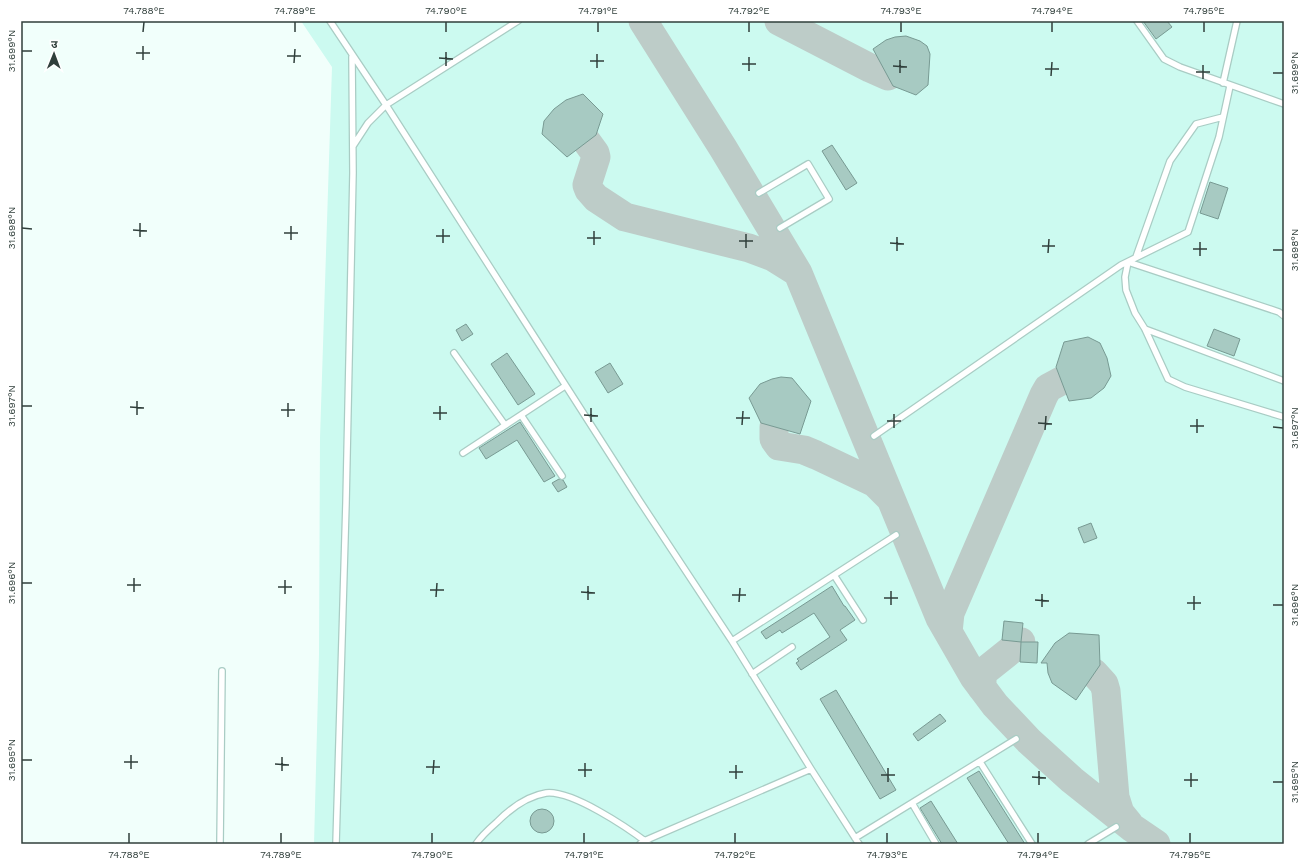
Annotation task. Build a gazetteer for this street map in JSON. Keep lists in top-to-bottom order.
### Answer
{
  "north": "top",
  "coordinates": [
    "74.788°E",
    "74.789°E",
    "74.790°E",
    "74.791°E",
    "74.792°E",
    "74.793°E",
    "74.794°E",
    "74.795°E",
    "31.699°N",
    "31.698°N",
    "31.697°N",
    "31.696°N",
    "31.695°N"
  ]
}
